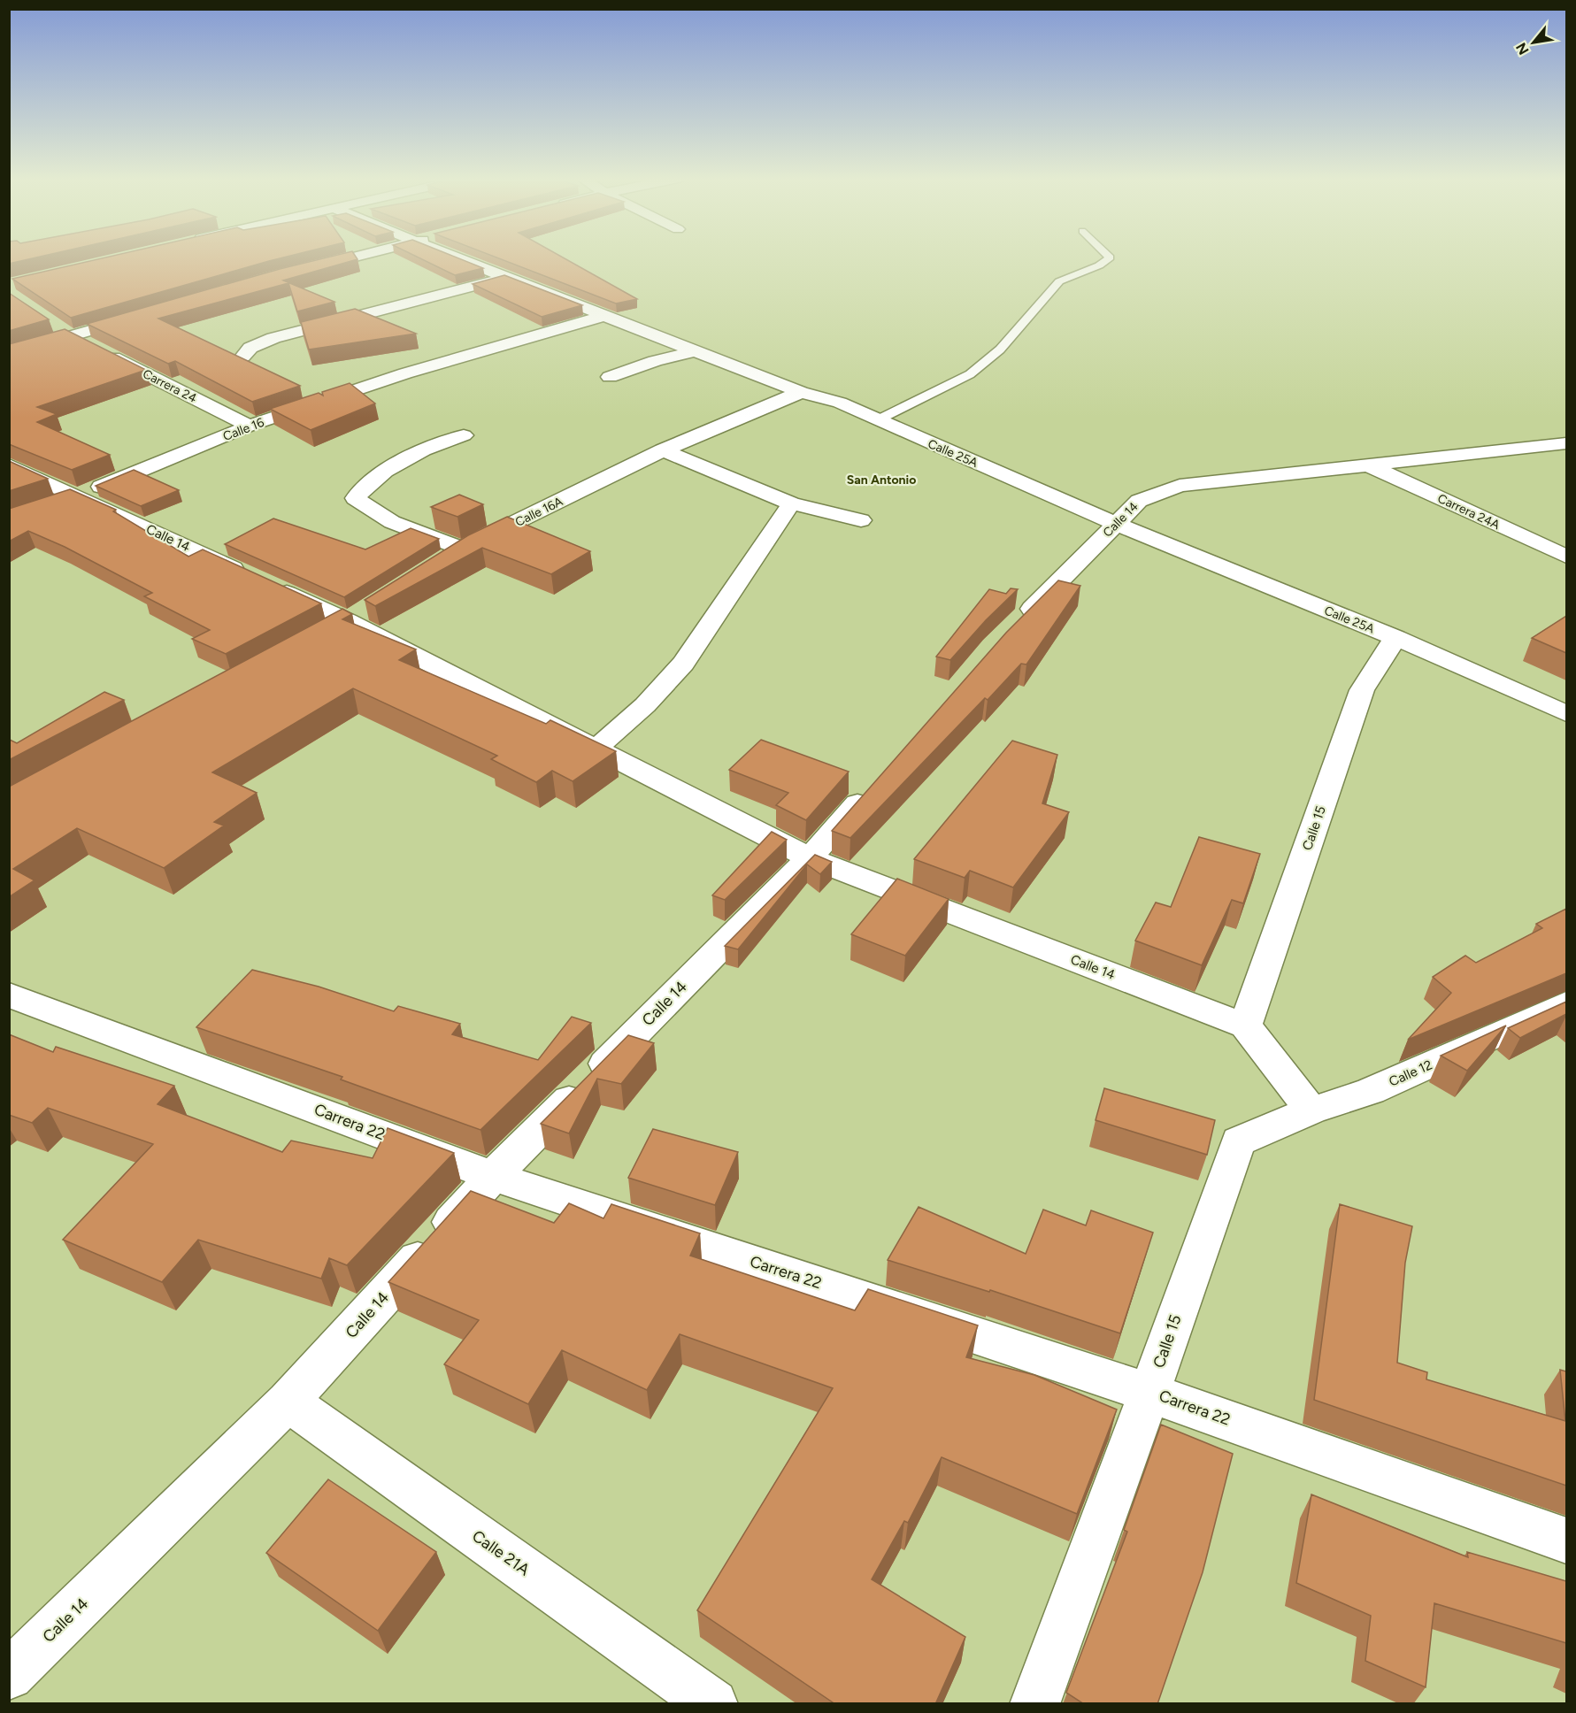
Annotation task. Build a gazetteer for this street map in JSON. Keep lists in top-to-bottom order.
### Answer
{
  "streets": {
    "street": [
      "Carrera 24",
      "Calle 16",
      "Calle 25A",
      "Calle 16A",
      "Carrera 24A",
      "Calle 14",
      "Calle 15",
      "Calle 12",
      "Carrera 22",
      "Calle 21A"
    ]
  },
  "crossings": [
    ["Carrera 24", "Calle 16"],
    ["Calle 16", "Calle 25A"],
    ["Calle 16", "Calle 14"],
    ["Calle 25A", "Calle 16A"],
    ["Calle 25A", "Calle 14"],
    ["Calle 25A", "Calle 15"],
    ["Carrera 24A", "Calle 14"],
    ["Calle 14", "Calle 15"],
    ["Calle 14", "Carrera 22"],
    ["Calle 14", "Calle 21A"],
    ["Calle 15", "Calle 12"],
    ["Calle 15", "Carrera 22"]
  ],
  "districts": ["San Antonio"],
  "north": "bottom left"
}
